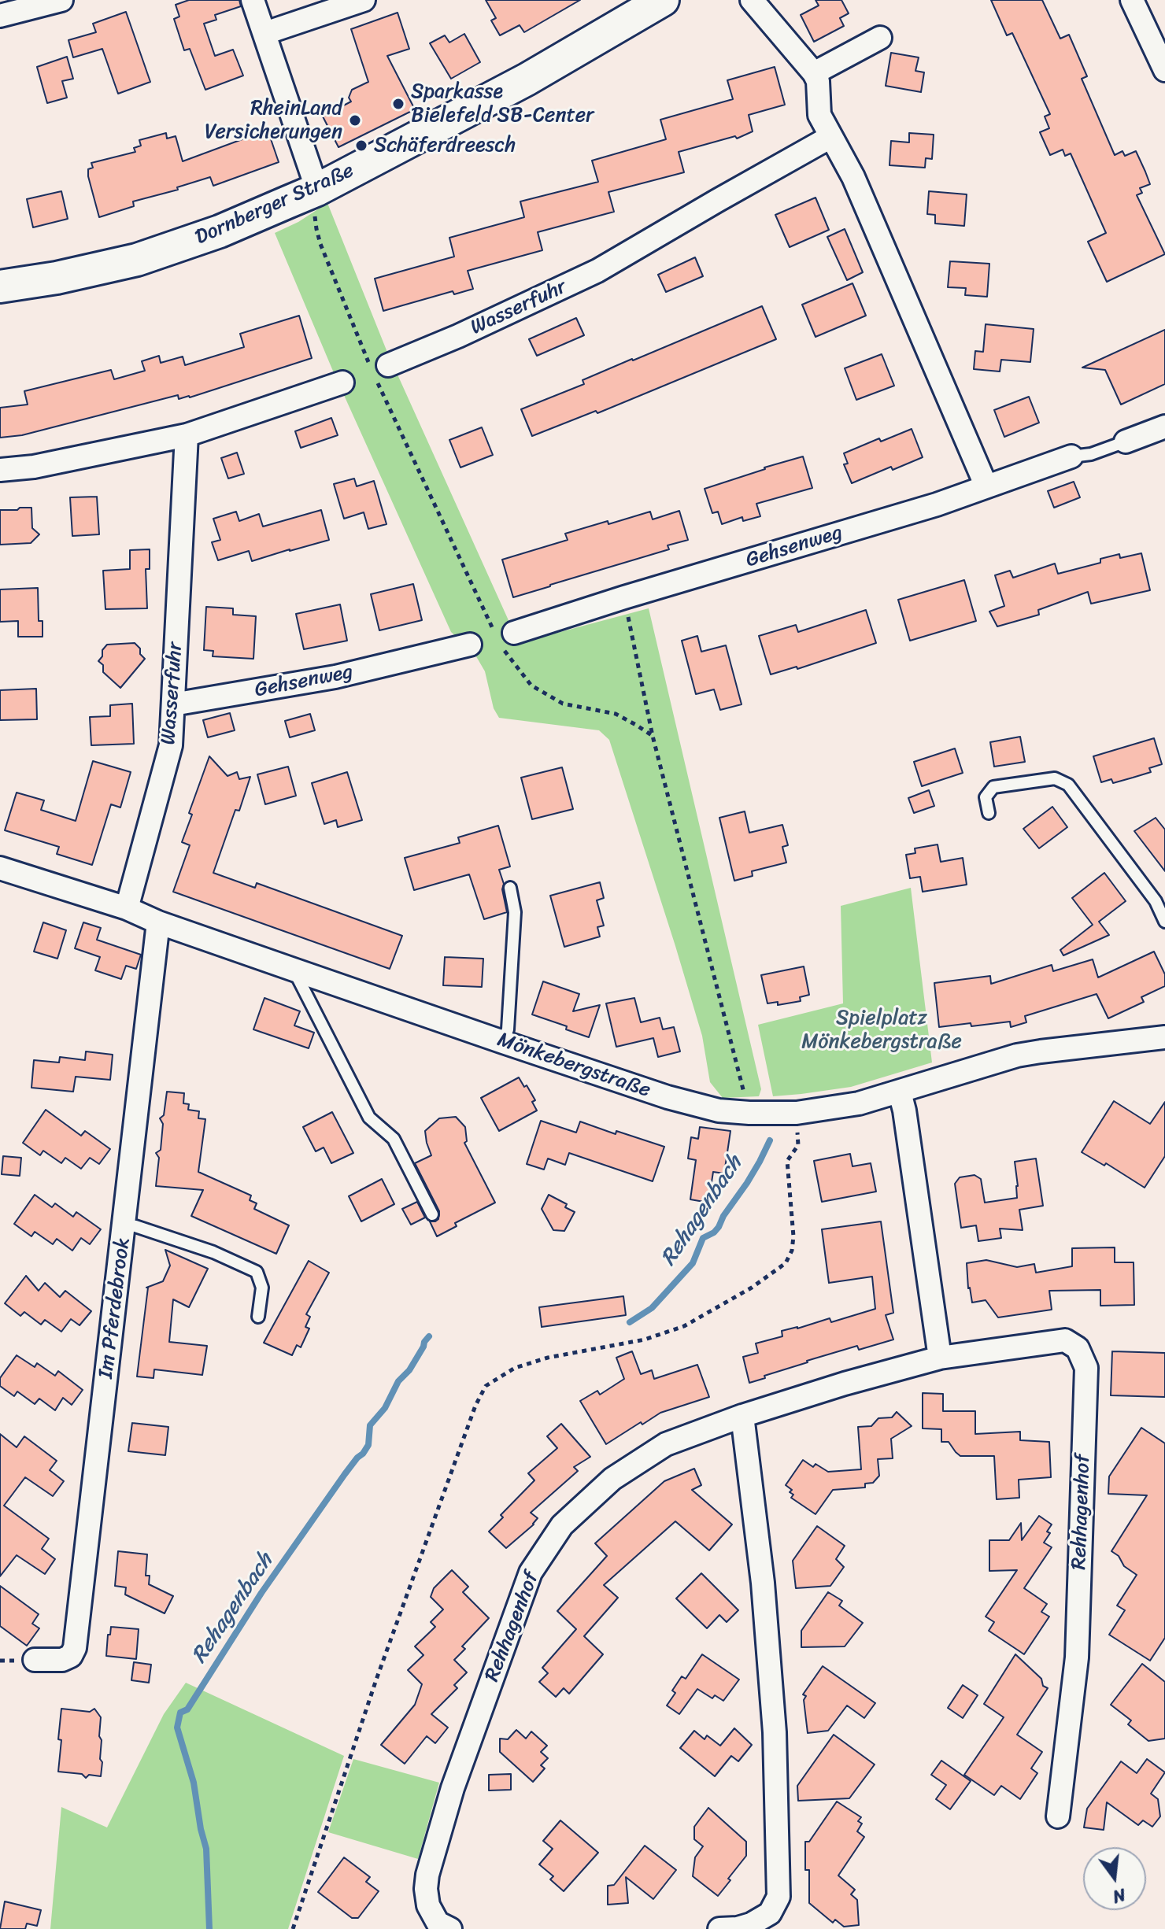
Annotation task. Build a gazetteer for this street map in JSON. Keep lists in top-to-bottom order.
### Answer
{
  "streets": {
    "main road": ["Dornberger Straße"],
    "street": [
      "Wasserfuhr",
      "Gehsenweg",
      "Mönkebergstraße",
      "Im Pferdebrook",
      "Rehhagenhof"
    ]
  },
  "crossings": [
    ["Wasserfuhr", "Gehsenweg"],
    ["Wasserfuhr", "Mönkebergstraße"],
    ["Mönkebergstraße", "Im Pferdebrook"]
  ],
  "water": ["Rehagenbach"],
  "parks": ["Spielplatz Mönkebergstraße"],
  "places": ["Sparkasse Bielefeld SB-Center", "RheinLand Versicherungen", "Schäferdreesch"],
  "north": "bottom"
}
